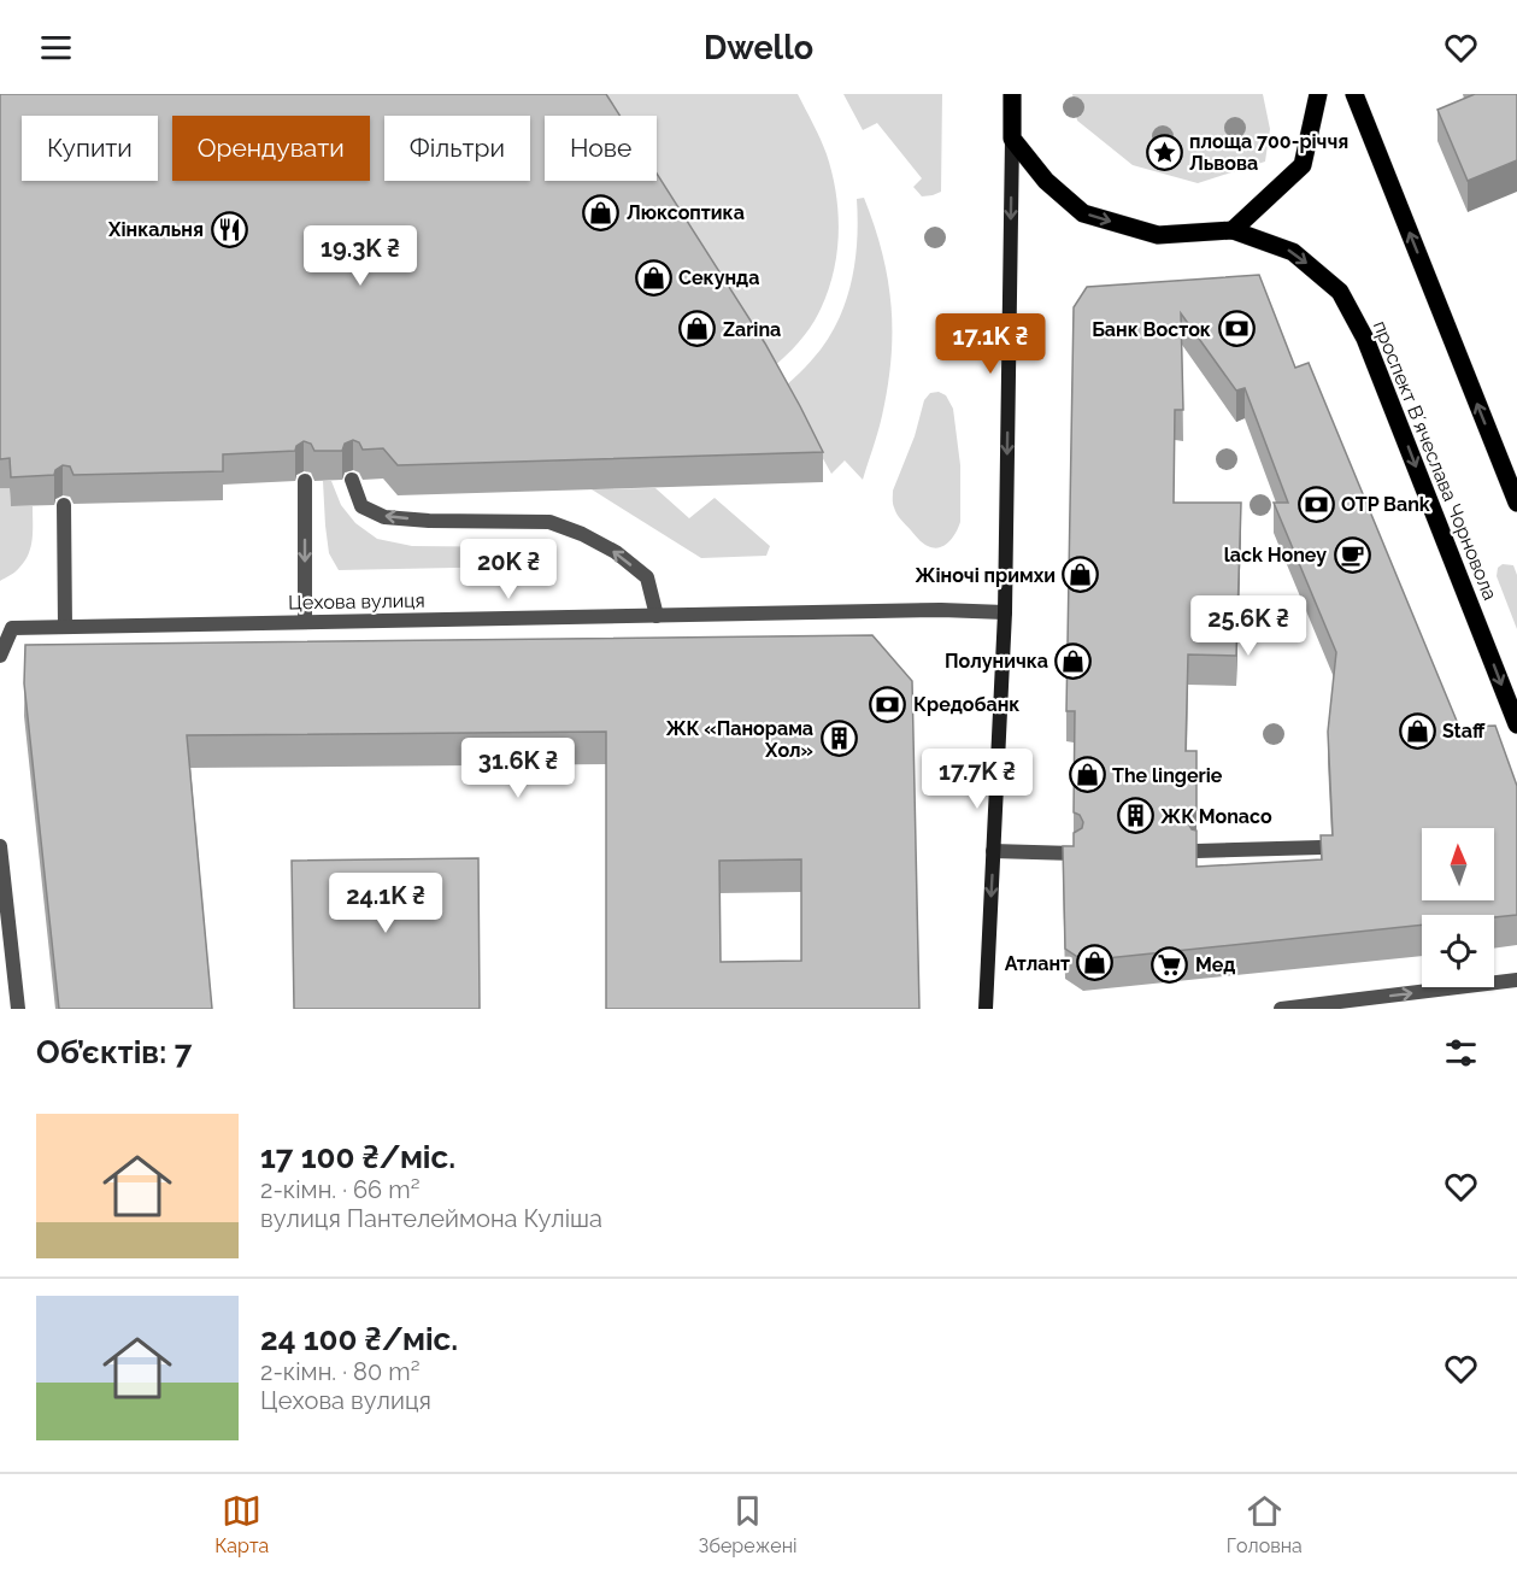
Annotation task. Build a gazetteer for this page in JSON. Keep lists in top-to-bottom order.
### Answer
{
  "streets": {
    "main road": ["проспект Вʼячеслава Чорновола"],
    "street": ["Цехова вулиця"]
  },
  "places": {
    "place": ["площа 700-річчя Львова"],
    "shop": [
      "Люксоптика",
      "Секунда",
      "Zarina",
      "Жіночі примхи",
      "Полуничка",
      "Staff",
      "The lingerie",
      "Атлант"
    ],
    "restaurant": ["Хінкальня"],
    "bank": ["Банк Восток", "OTP Bank", "Кредобанк"],
    "cafe": ["lack Honey"],
    "building": ["ЖК «Панорама Хол»", "ЖК Monaco"],
    "supermarket": ["Мед"]
  },
  "north": "top",
  "page": {
    "header": "Dwello",
    "chip": [
      "Купити",
      "Орендувати",
      "Фільтри",
      "Нове"
    ],
    "price": [
      "19.3K ₴",
      "17.1K ₴",
      "20K ₴",
      "25.6K ₴",
      "31.6K ₴",
      "17.7K ₴",
      "24.1K ₴"
    ],
    "heading": "Об’єктів: 7",
    "list": [
      {
        "name": "17 100 ₴/міс.",
        "note": "2-кімн. · 66 m² · вулиця Пантелеймона Куліша"
      },
      {
        "name": "24 100 ₴/міс.",
        "note": "2-кімн. · 80 m² · Цехова вулиця"
      }
    ],
    "tabs": ["Карта", "Збережені", "Головна"]
  }
}
